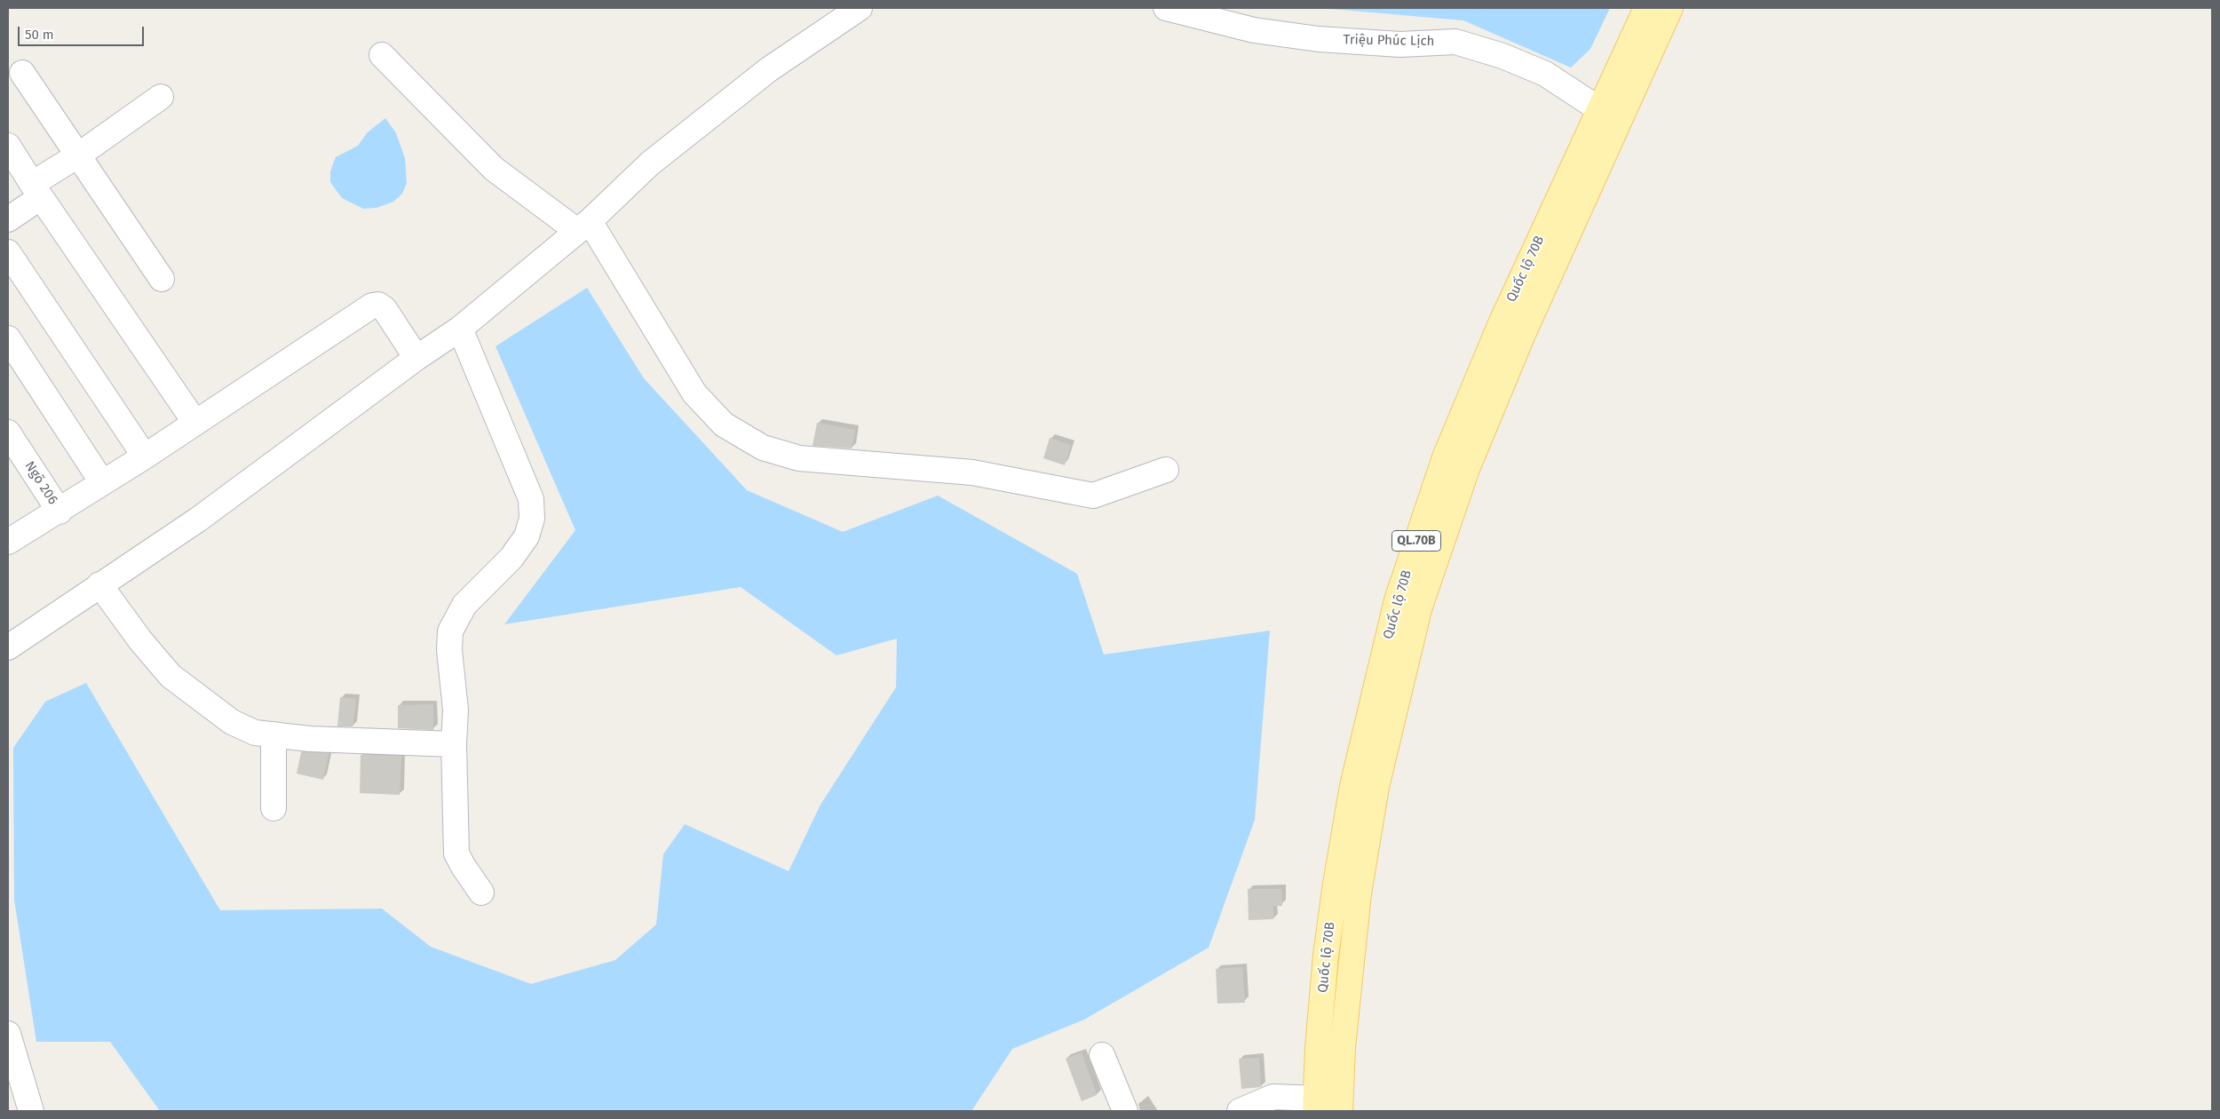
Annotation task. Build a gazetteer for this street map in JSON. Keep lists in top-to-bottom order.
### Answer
{
  "streets": {
    "main road": ["Quốc lộ 70B", "QL.70B"],
    "street": ["Triệu Phúc Lịch", "Ngõ 206"]
  },
  "crossings": [
    ["Triệu Phúc Lịch", "Quốc lộ 70B"]
  ],
  "scale_bar": "50 m"
}
